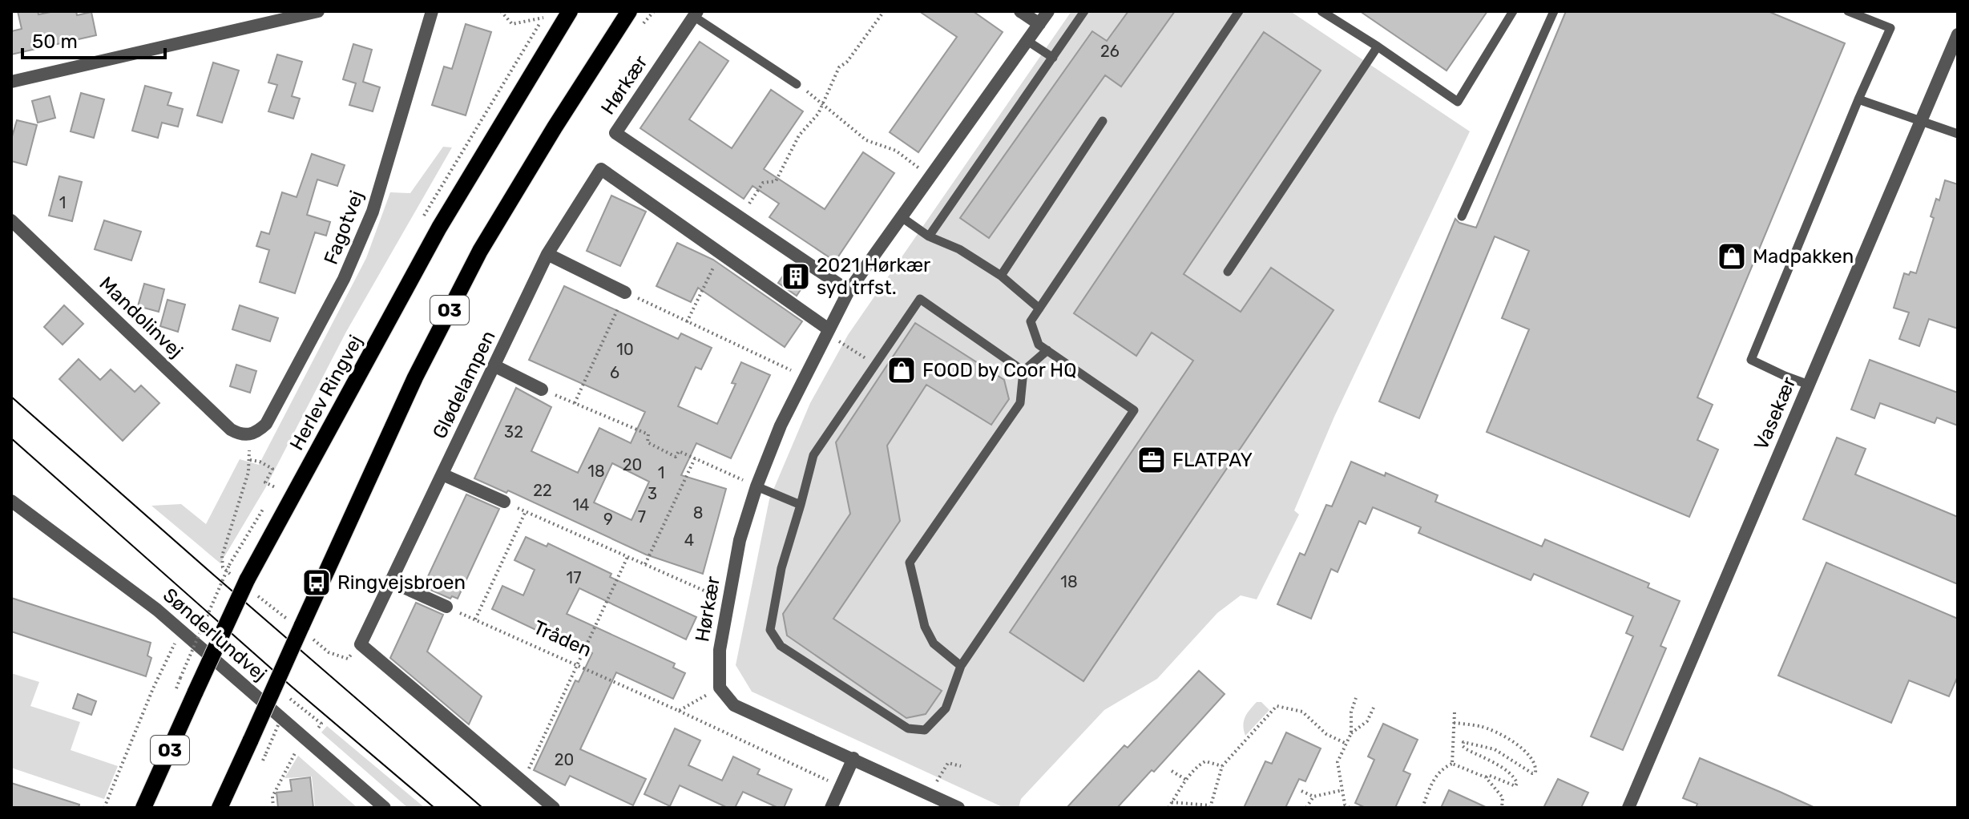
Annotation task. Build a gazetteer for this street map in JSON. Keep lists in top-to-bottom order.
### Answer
{
  "streets": {
    "main road": ["O3", "Herlev Ringvej"],
    "street": [
      "Hørkær",
      "Fagotvej",
      "Mandolinvej",
      "Glødelampen",
      "Vasekær",
      "Sønderlundvej"
    ],
    "path": ["Tråden"]
  },
  "crossings": [
    ["Hørkær", "Glødelampen"],
    ["Fagotvej", "Mandolinvej"]
  ],
  "places": {
    "shop": ["Madpakken", "FOOD by Coor HQ"],
    "building": ["2021 Hørkær syd trfst."],
    "office": ["FLATPAY"],
    "bus stop": ["Ringvejsbroen"]
  },
  "house_numbers": [
    "26",
    "1",
    "10",
    "6",
    "32",
    "20",
    "18",
    "1",
    "22",
    "3",
    "14",
    "8",
    "7",
    "9",
    "4",
    "17",
    "18",
    "20"
  ],
  "scale_bar": "50 m"
}
